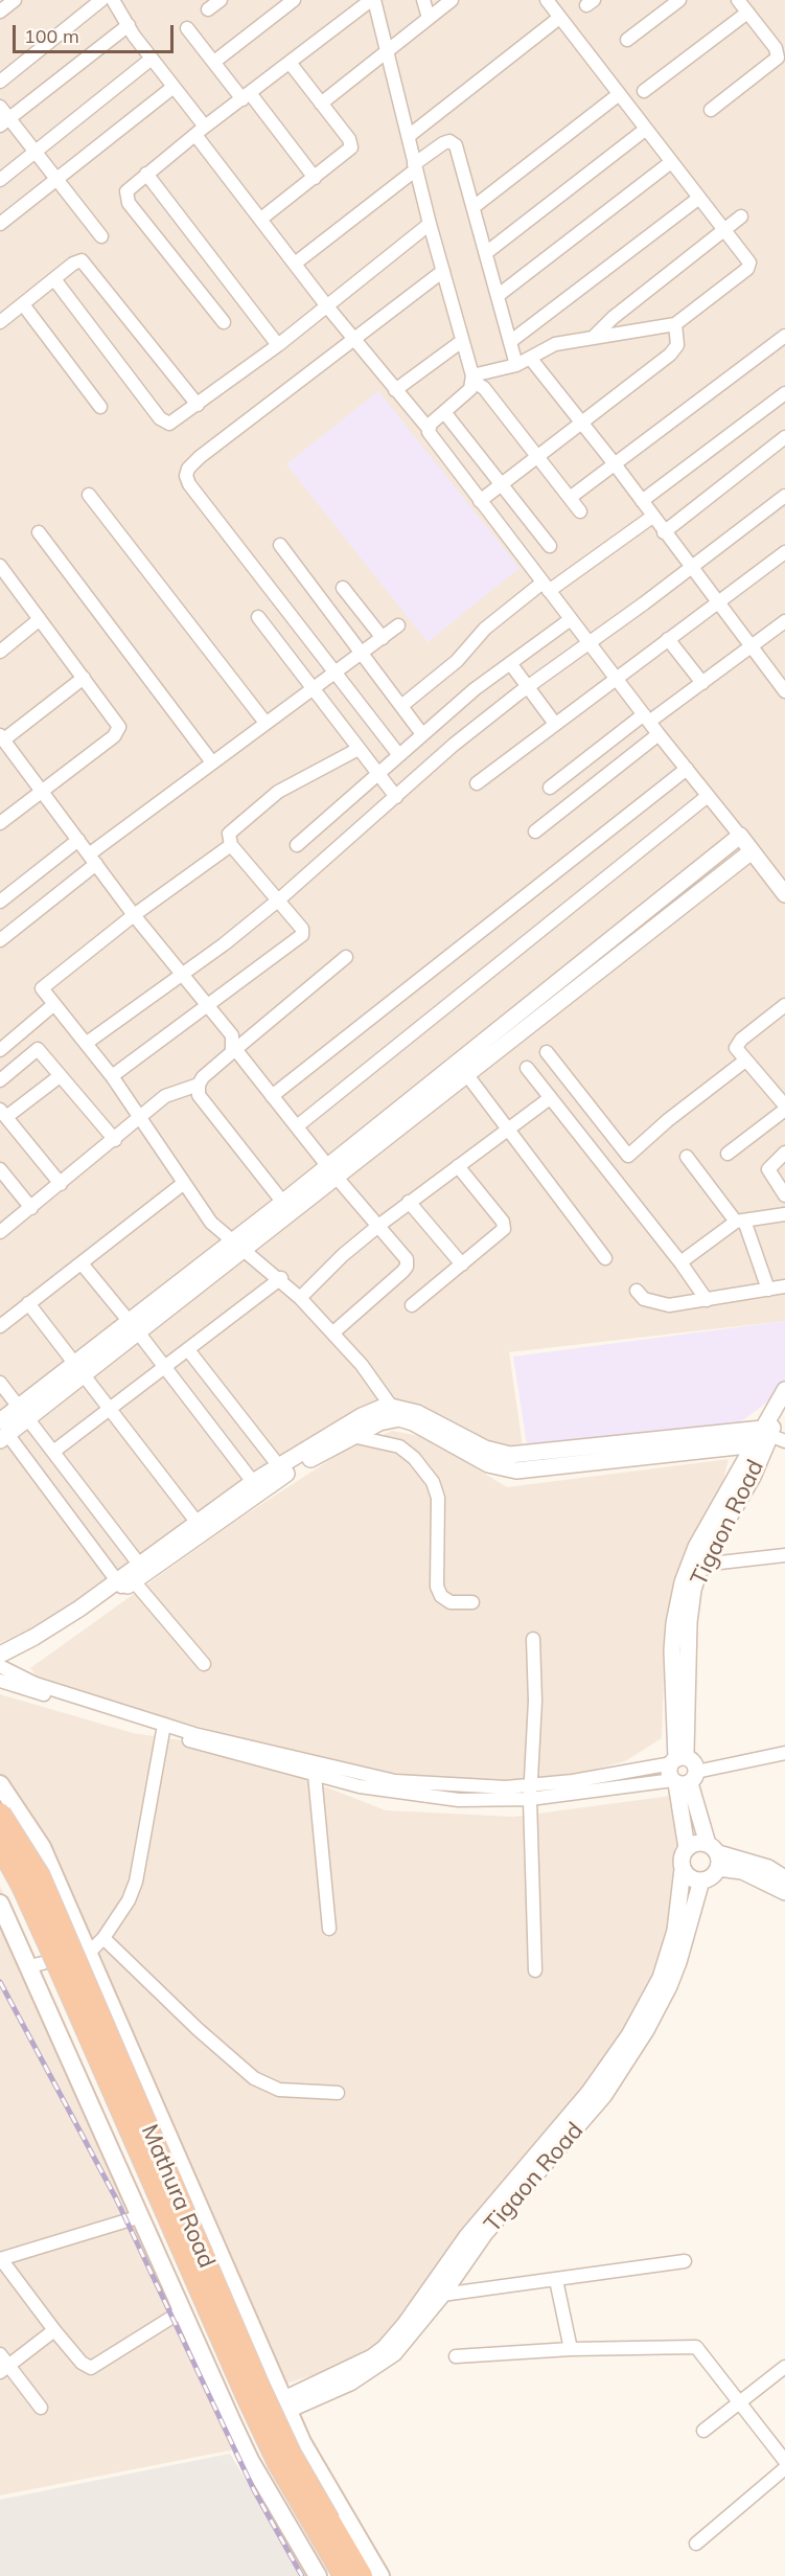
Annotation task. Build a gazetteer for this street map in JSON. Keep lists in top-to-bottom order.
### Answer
{
  "streets": {
    "highway": ["Mathura Road"],
    "street": ["Tigaon Road"]
  },
  "scale_bar": "100 m"
}
